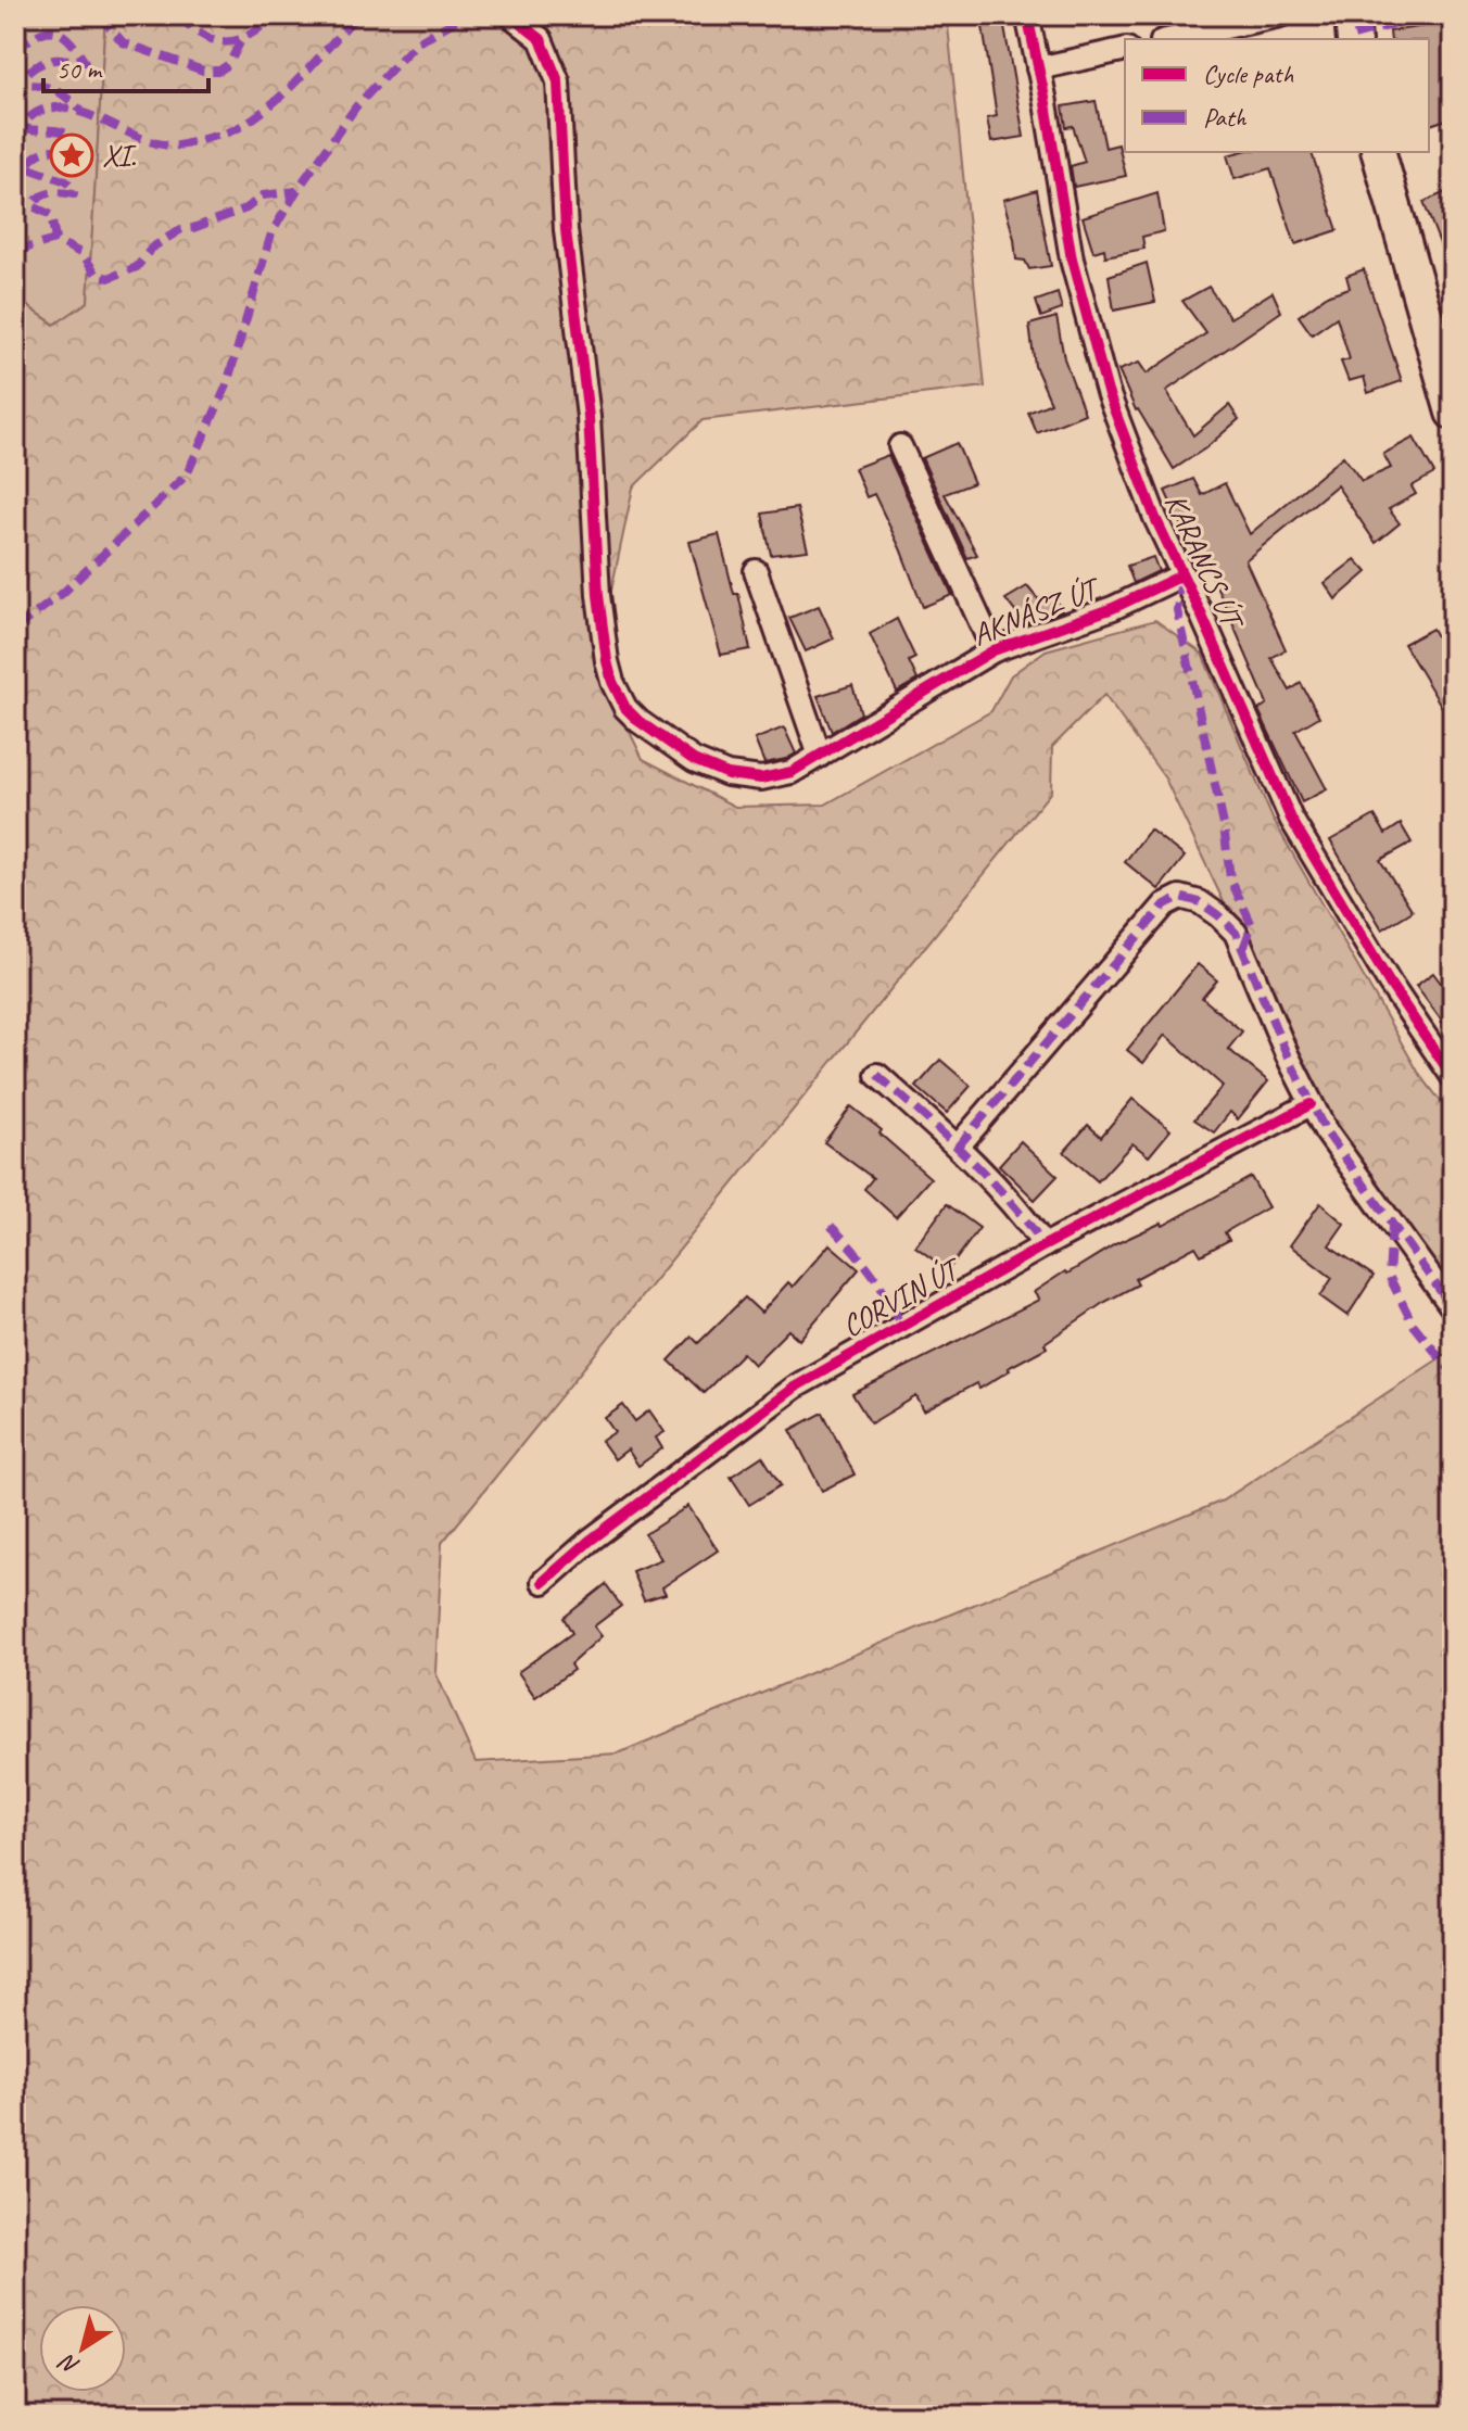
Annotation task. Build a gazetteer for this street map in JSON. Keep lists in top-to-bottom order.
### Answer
{
  "streets": {
    "street": ["KARANCS ÚT", "AKNÁSZ ÚT", "CORVIN ÚT"]
  },
  "crossings": [
    ["KARANCS ÚT", "AKNÁSZ ÚT"]
  ],
  "places": {
    "place": ["XI."]
  },
  "legend": ["Cycle path", "Path"],
  "scale_bar": "50 m",
  "north": "bottom left"
}
